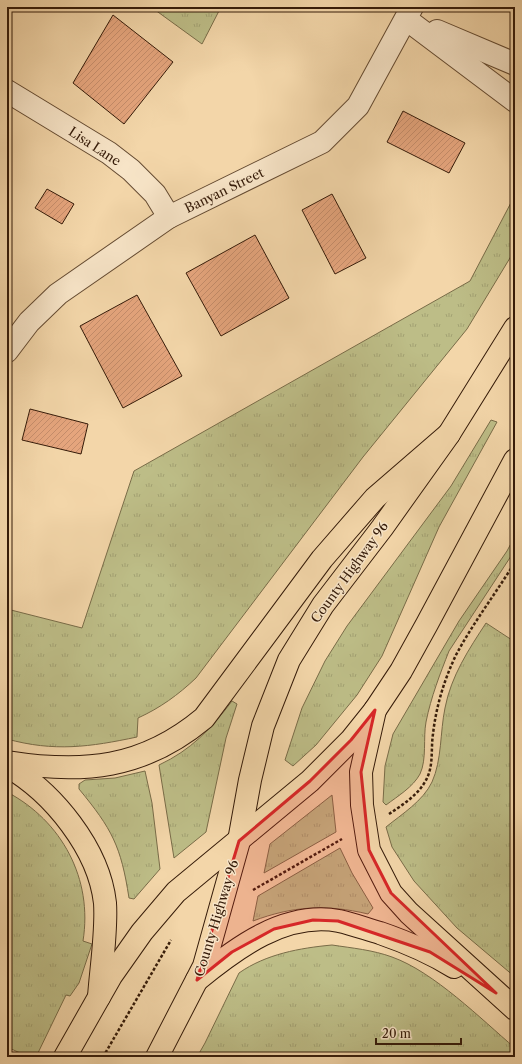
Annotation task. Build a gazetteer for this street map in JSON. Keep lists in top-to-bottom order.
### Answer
{
  "streets": {
    "main road": ["County Highway 96"],
    "street": ["Lisa Lane", "Banyan Street"]
  },
  "crossings": [
    ["Lisa Lane", "Banyan Street"]
  ],
  "scale_bar": "20 m"
}
